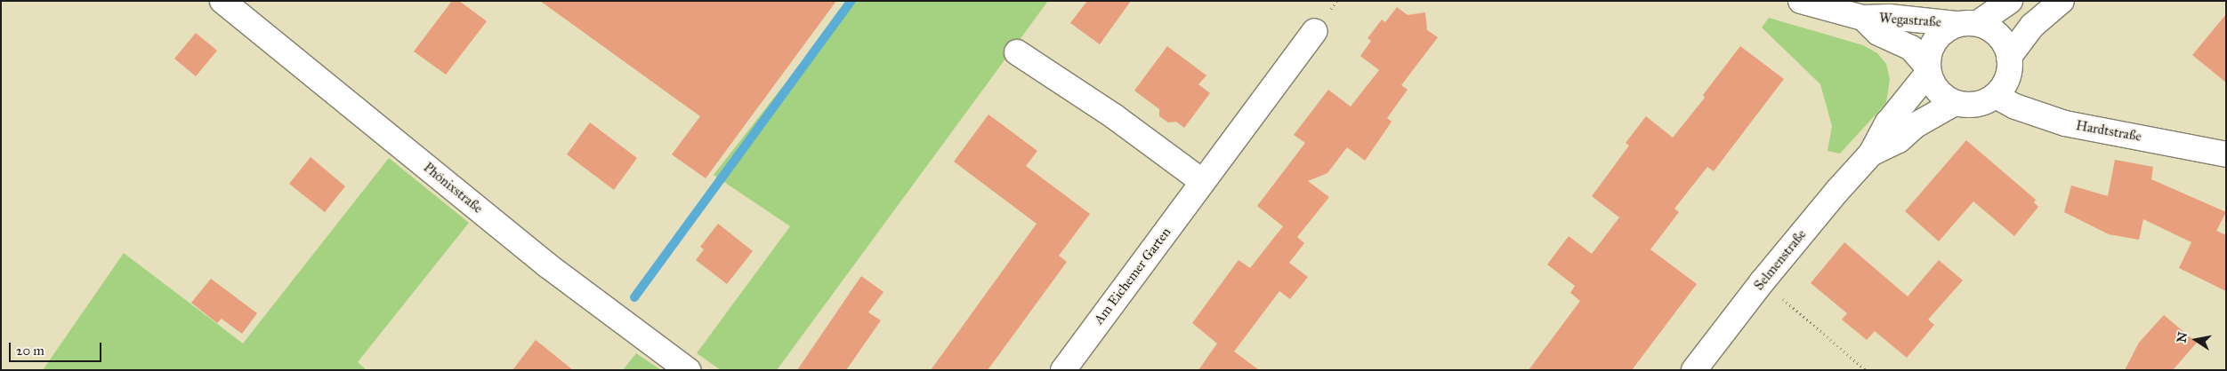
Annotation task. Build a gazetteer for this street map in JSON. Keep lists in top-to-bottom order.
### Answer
{
  "streets": {
    "street": [
      "Wegastraße",
      "Hardtstraße",
      "Phönixstraße",
      "Selmenstraße",
      "Am Eichemer Garten"
    ]
  },
  "crossings": [
    ["Wegastraße", "Hardtstraße"],
    ["Wegastraße", "Selmenstraße"],
    ["Hardtstraße", "Selmenstraße"]
  ],
  "scale_bar": "20 m",
  "north": "left"
}
